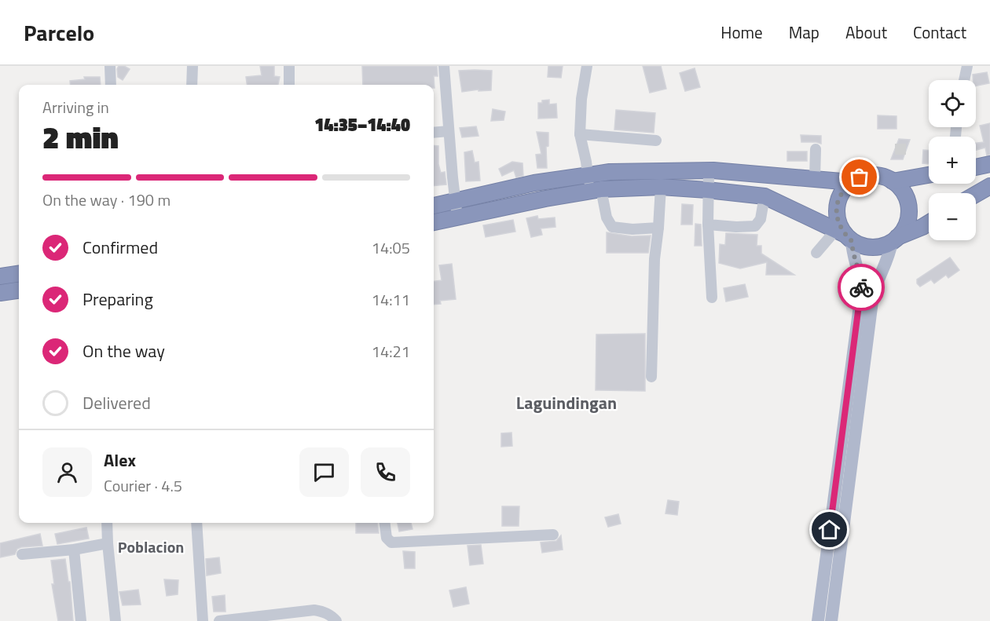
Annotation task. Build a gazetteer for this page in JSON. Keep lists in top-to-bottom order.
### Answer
{
  "districts": ["Laguindingan", "Poblacion"],
  "page": {
    "header": "Parcelo",
    "nav": [
      "Home",
      "Map",
      "About",
      "Contact"
    ],
    "map_buttons": ["+", "−"],
    "heading": ["2 min", "Arriving in", "14:35–14:40"],
    "panel": ["Alex", "Courier · 4.5"],
    "bar": "On the way · 190 m",
    "list": [
      ["Confirmed", "14:05"],
      ["Preparing", "14:11"],
      ["On the way", "14:21"],
      "Delivered"
    ]
  }
}
